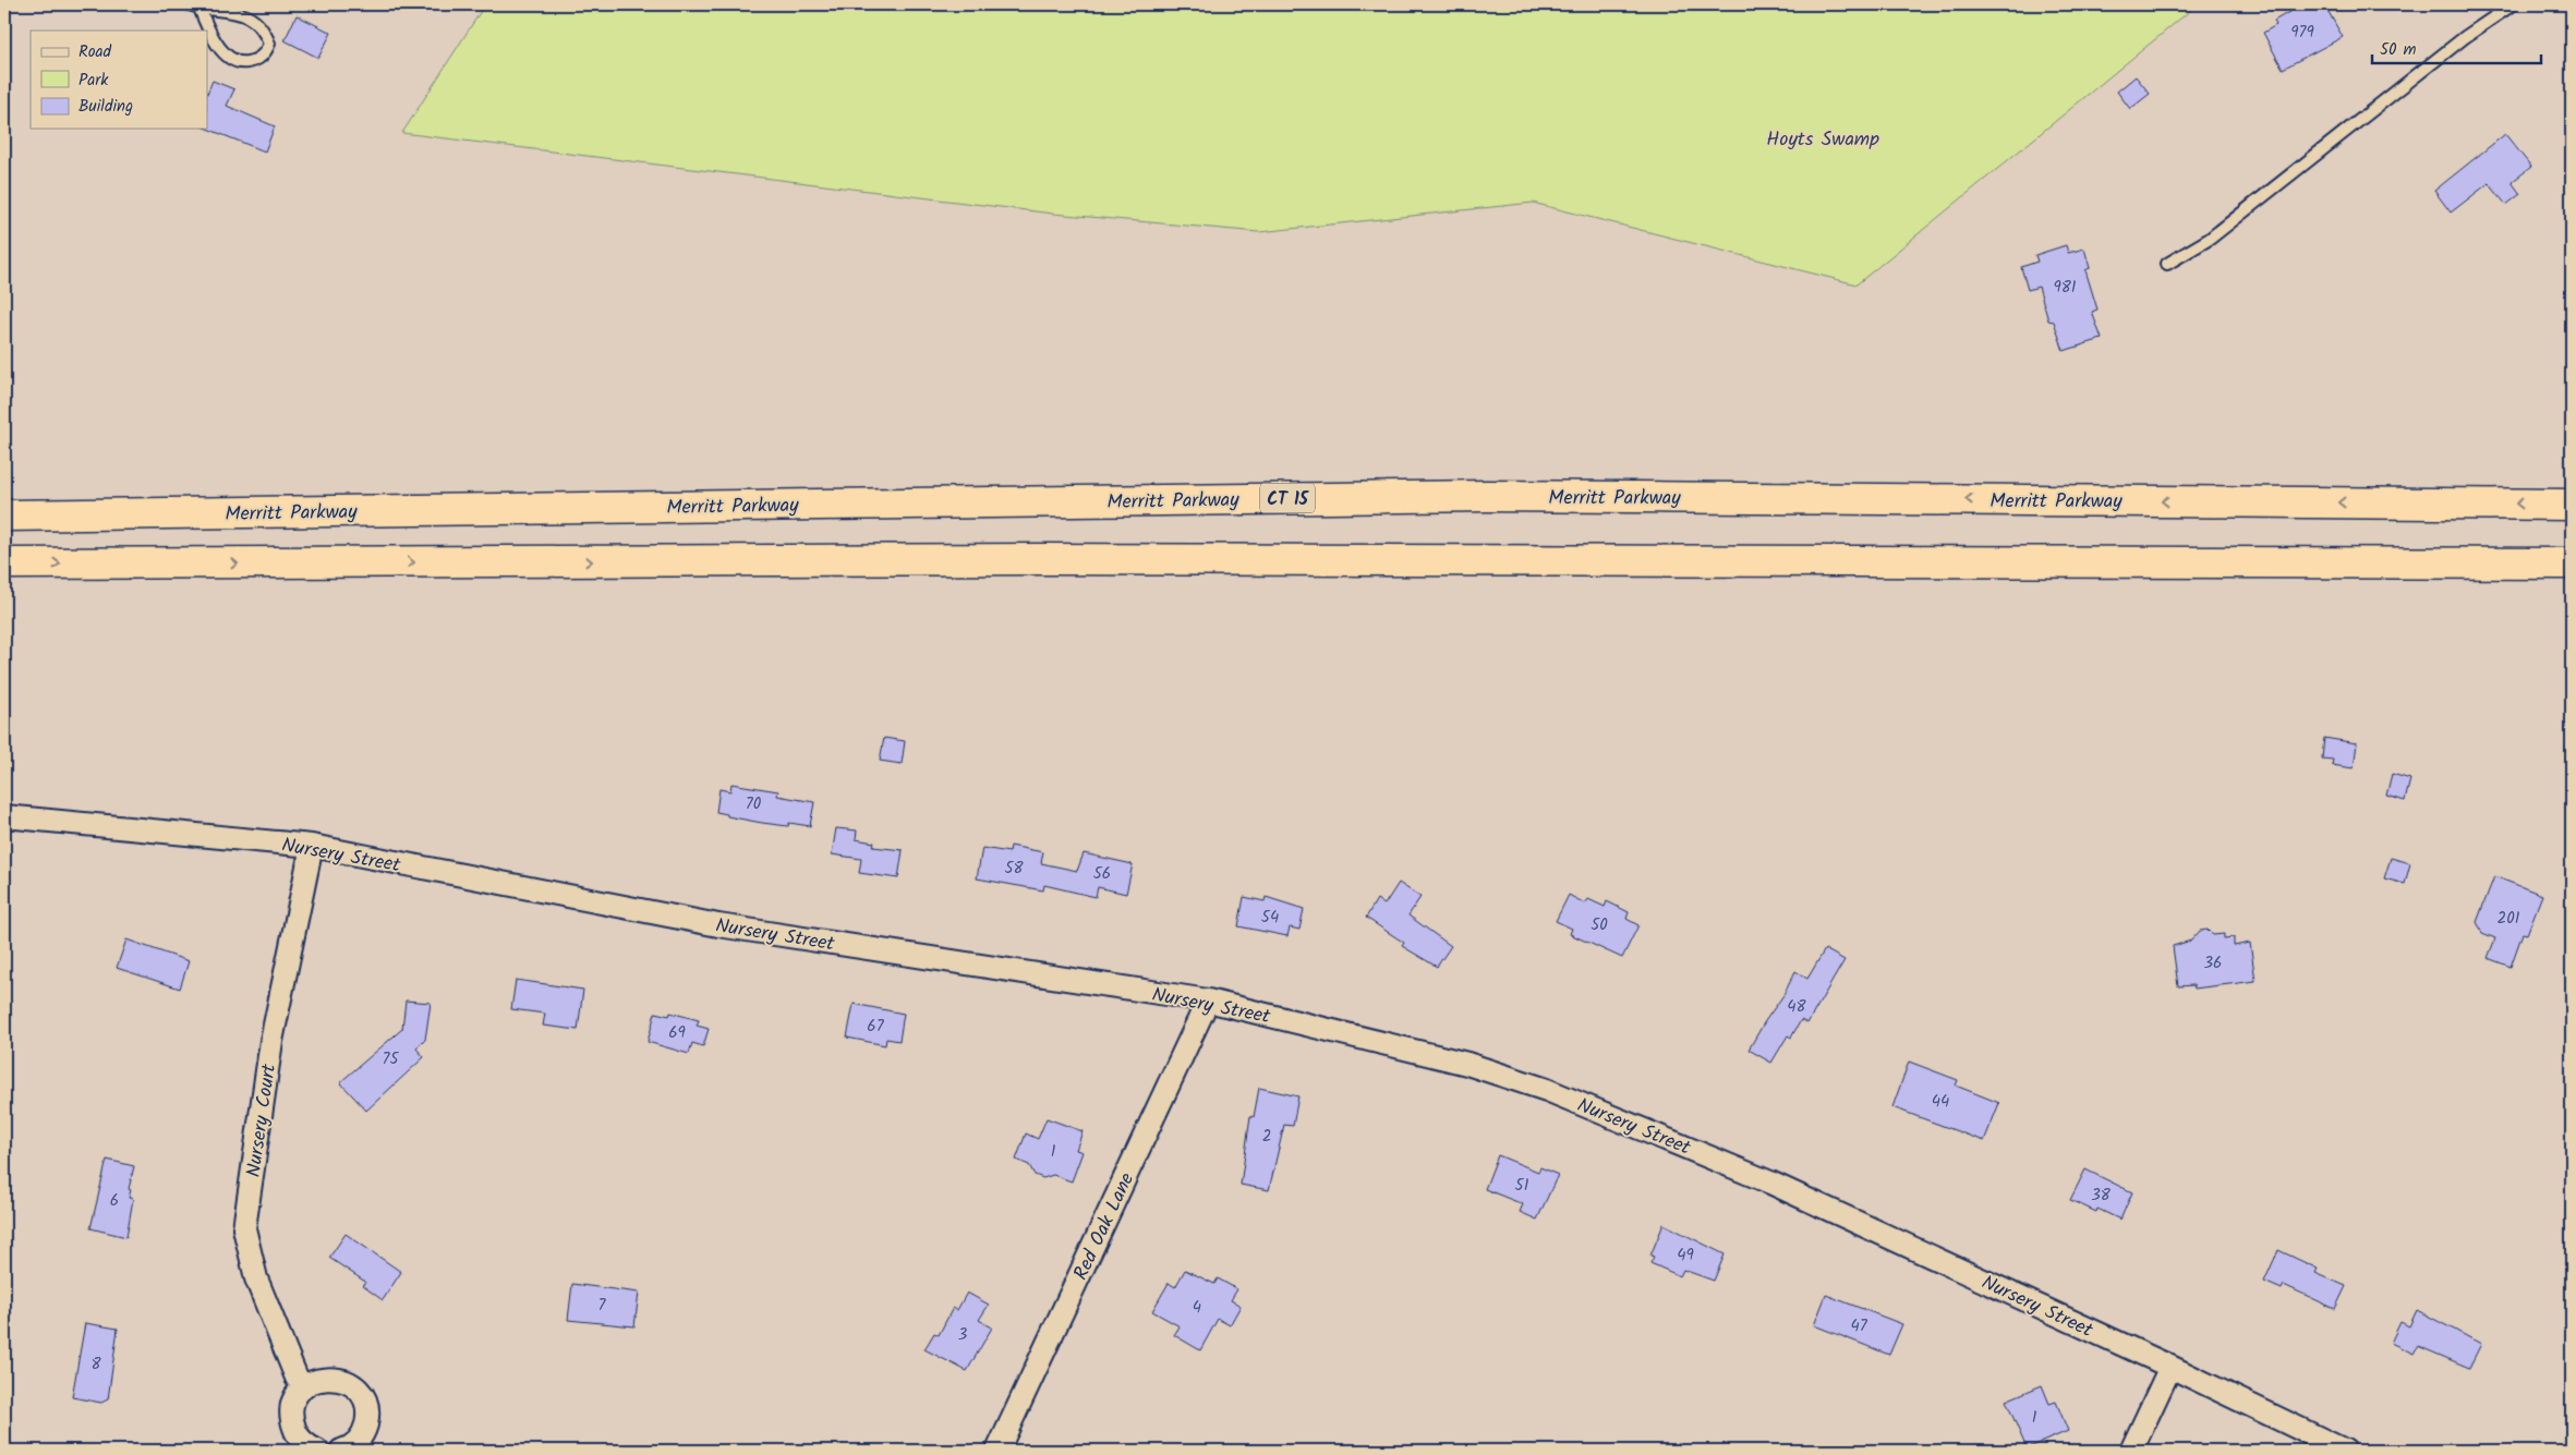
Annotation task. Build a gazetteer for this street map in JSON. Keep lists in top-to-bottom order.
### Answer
{
  "streets": {
    "highway": ["Merritt Parkway", "CT 15"],
    "street": ["Nursery Street", "Nursery Court", "Red Oak Lane"]
  },
  "crossings": [
    ["Nursery Street", "Nursery Court"],
    ["Nursery Street", "Red Oak Lane"]
  ],
  "parks": ["Hoyts Swamp"],
  "house_numbers": [
    "979",
    "981",
    "70",
    "58",
    "56",
    "54",
    "201",
    "50",
    "36",
    "48",
    "67",
    "69",
    "75",
    "44",
    "2",
    "1",
    "51",
    "38",
    "6",
    "49",
    "7",
    "4",
    "47",
    "3",
    "8",
    "1"
  ],
  "legend": ["Road", "Park", "Building"],
  "scale_bar": "50 m"
}
